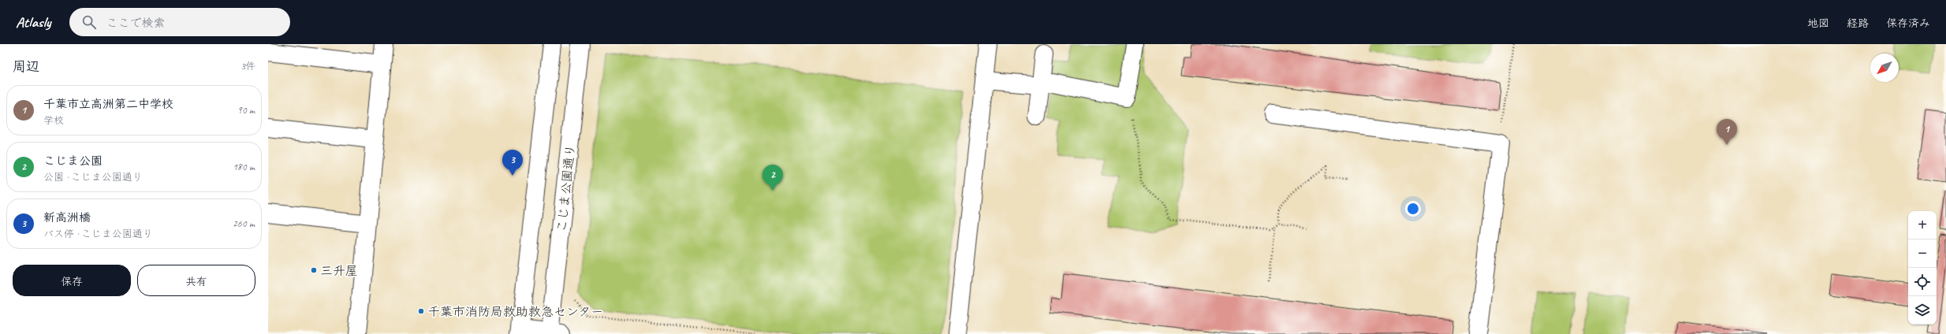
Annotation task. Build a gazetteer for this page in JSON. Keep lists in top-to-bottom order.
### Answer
{
  "streets": {
    "street": ["こじま公園通り"]
  },
  "places": ["三升屋", "千葉市消防局救助救急センター"],
  "north": "bottom left",
  "page": {
    "header": "Atlasly",
    "search": "ここで検索",
    "nav": ["地図", "経路", "保存済み"],
    "heading": ["周辺", "3件"],
    "list": [
      {
        "mark": "1",
        "name": "千葉市立高洲第二中学校",
        "note": "学校",
        "value": "90 m"
      },
      {
        "mark": "2",
        "name": "こじま公園",
        "note": "公園 · こじま公園通り",
        "value": "180 m"
      },
      {
        "mark": "3",
        "name": "新高洲橋",
        "note": "バス停 · こじま公園通り",
        "value": "260 m"
      }
    ],
    "pins": ["1", "3", "2"],
    "map_buttons": ["+", "−"],
    "buttons": ["保存", "共有"]
  }
}
